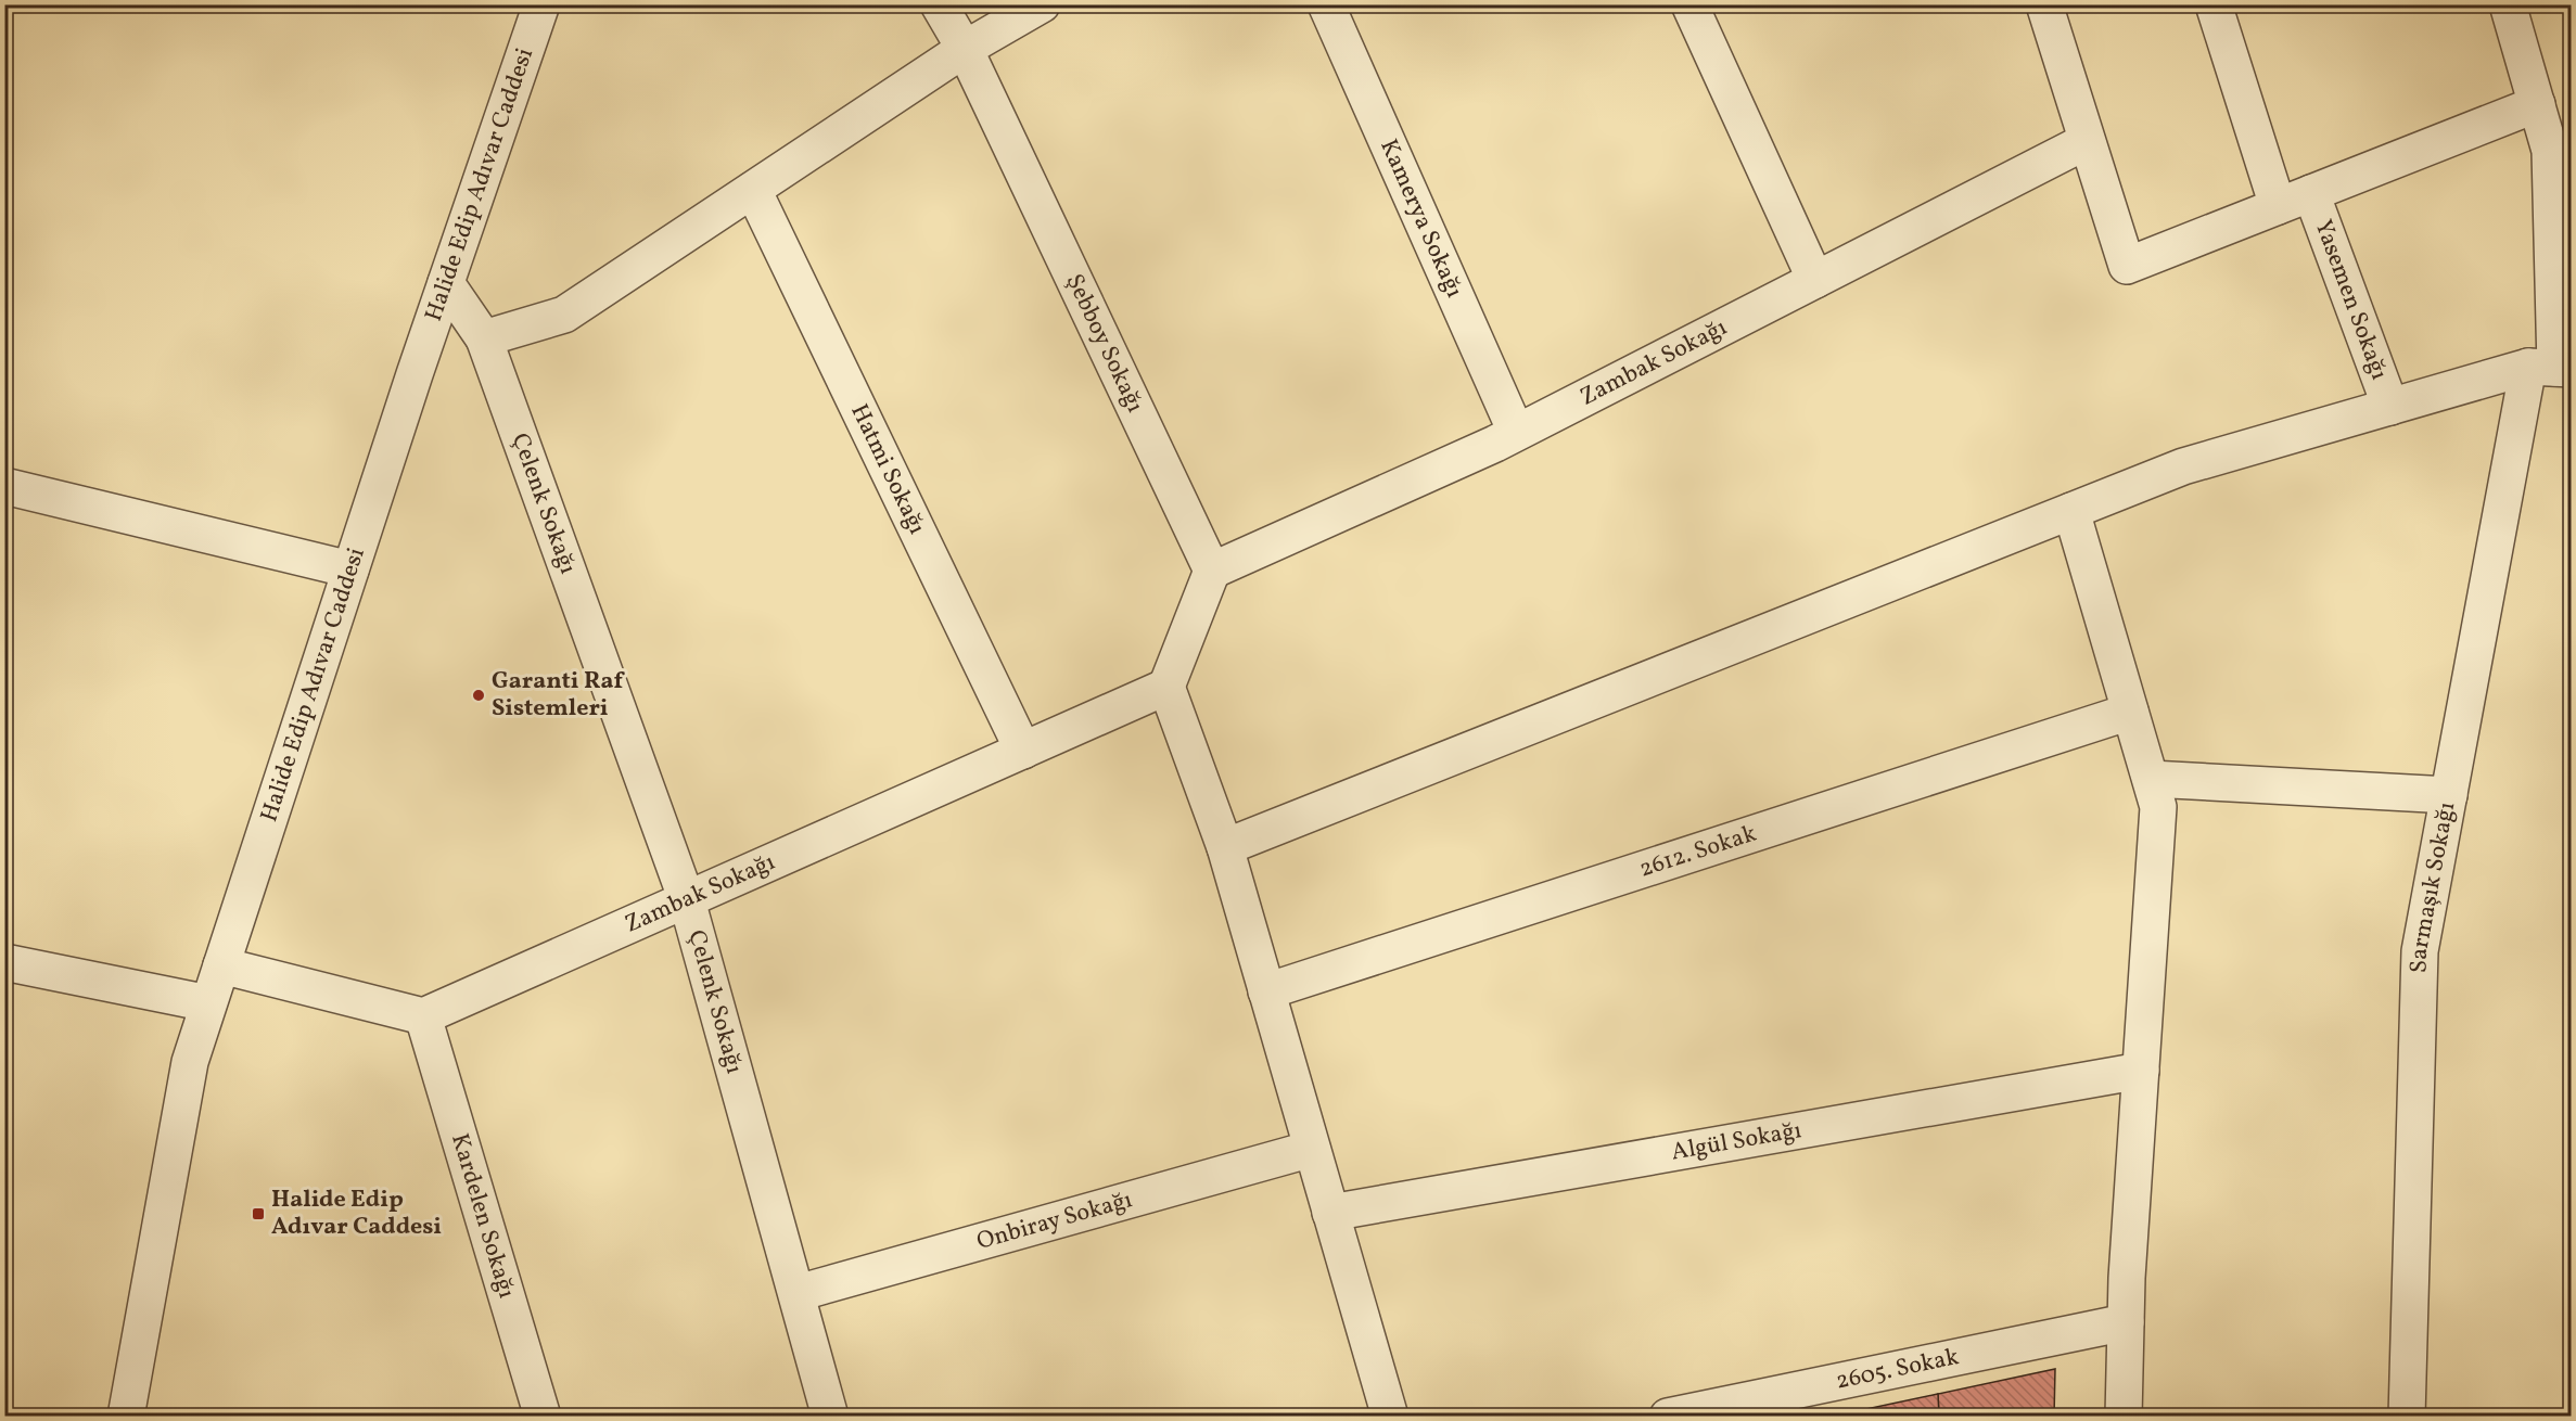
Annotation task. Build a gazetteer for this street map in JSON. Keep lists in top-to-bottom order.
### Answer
{
  "streets": {
    "street": [
      "Halide Edip Adıvar Caddesi",
      "Kamerya Sokağı",
      "Yasemen Sokağı",
      "Şebboy Sokağı",
      "Zambak Sokağı",
      "Hatmi Sokağı",
      "Çelenk Sokağı",
      "2612. Sokak",
      "Sarmaşık Sokağı",
      "Algül Sokağı",
      "Kardelen Sokağı",
      "Onbiray Sokağı",
      "2605. Sokak"
    ]
  },
  "crossings": [
    ["Halide Edip Adıvar Caddesi", "Çelenk Sokağı"],
    ["Kamerya Sokağı", "Zambak Sokağı"],
    ["Şebboy Sokağı", "Zambak Sokağı"],
    ["Zambak Sokağı", "Hatmi Sokağı"],
    ["Zambak Sokağı", "Çelenk Sokağı"],
    ["Zambak Sokağı", "Kardelen Sokağı"],
    ["Çelenk Sokağı", "Onbiray Sokağı"]
  ],
  "places": {
    "other": ["Garanti Raf Sistemleri"],
    "transit": ["Halide Edip Adıvar Caddesi"]
  }
}
